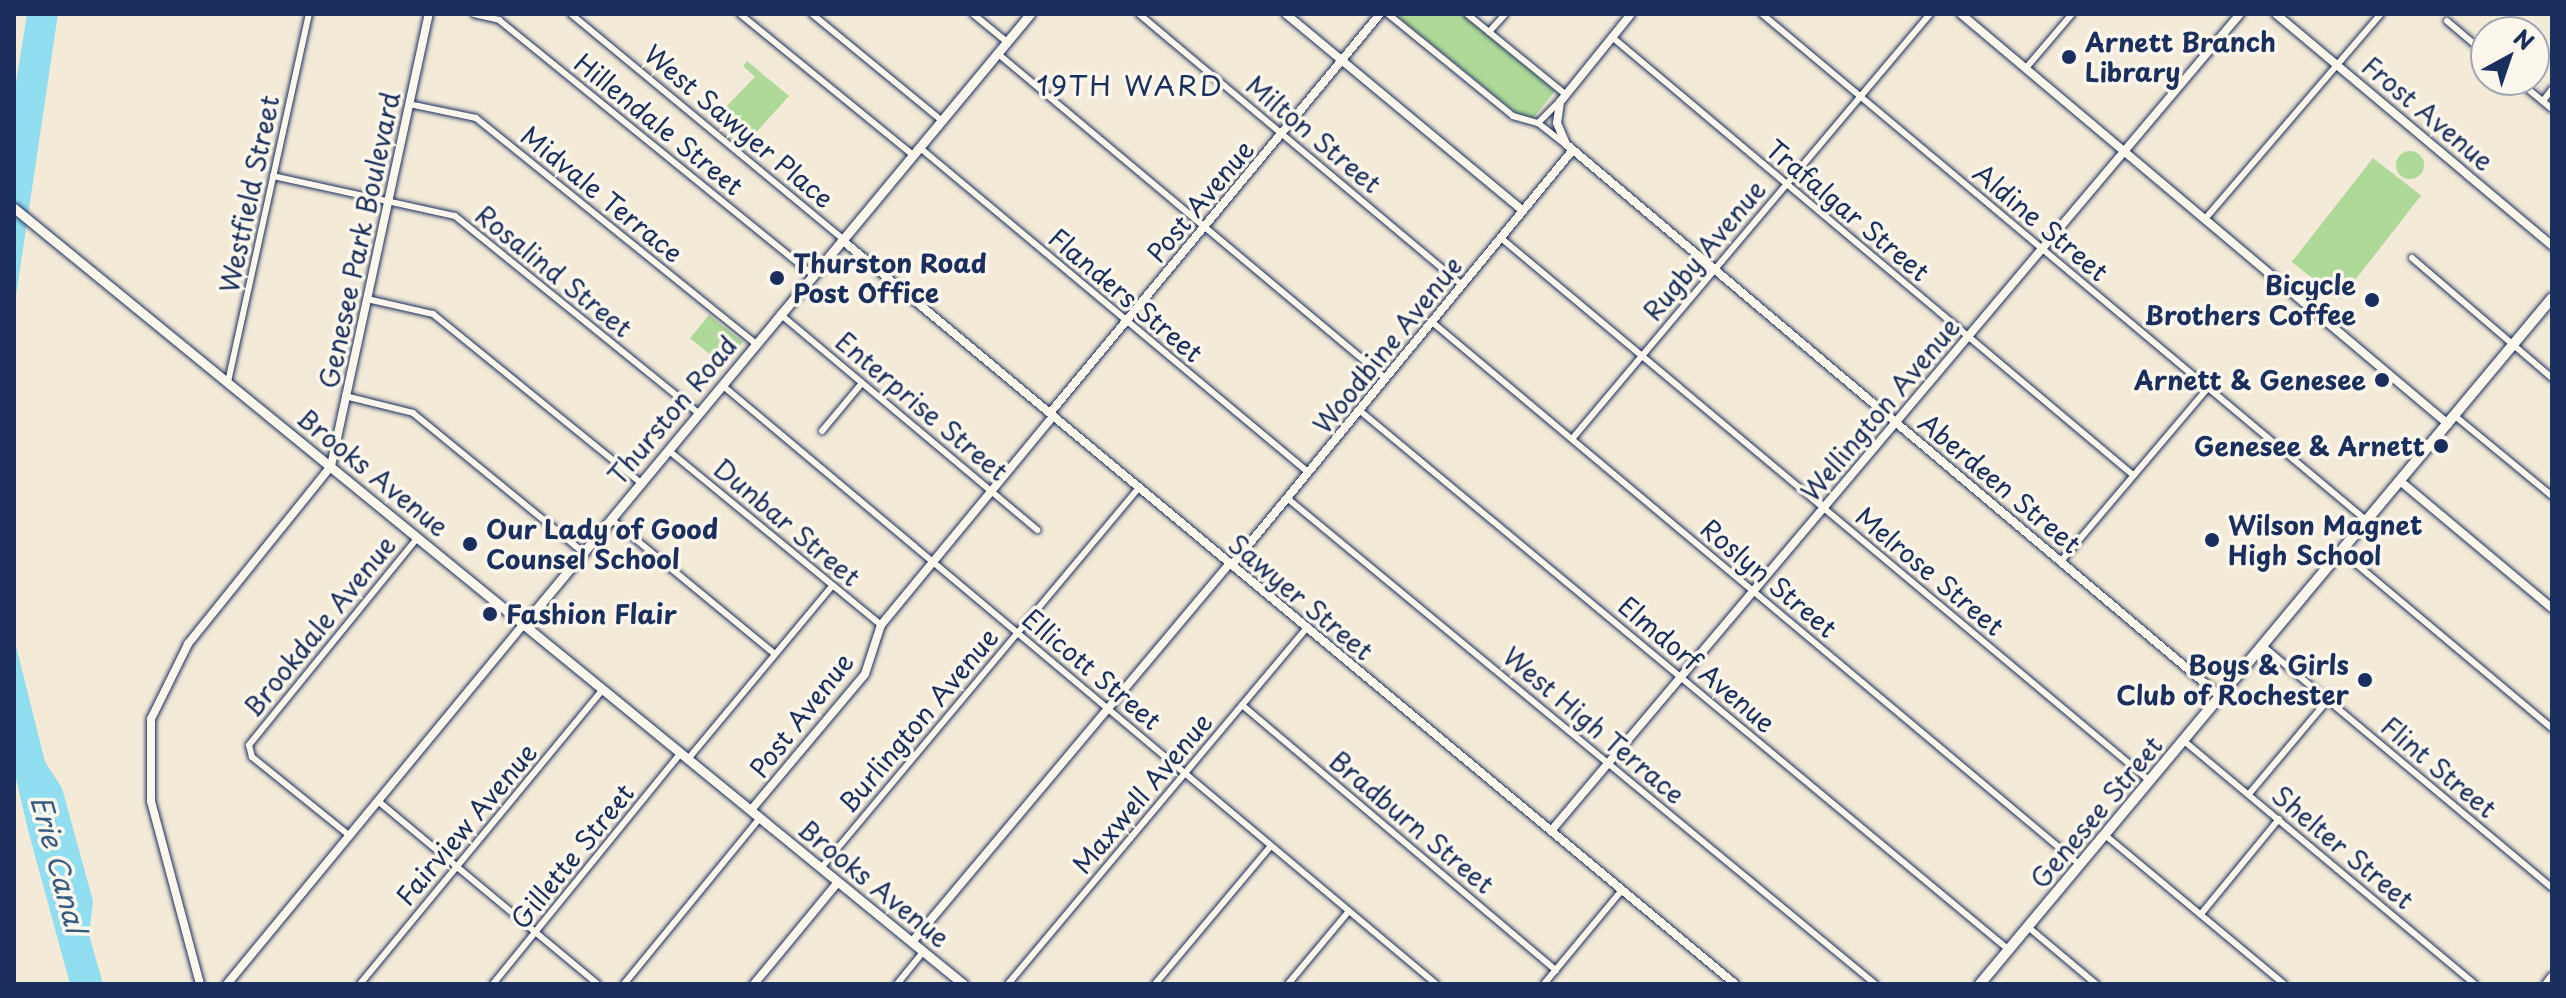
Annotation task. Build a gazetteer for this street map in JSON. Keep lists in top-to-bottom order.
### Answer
{
  "streets": {
    "main road": ["Thurston Road", "Brooks Avenue", "Genesee Street"],
    "street": [
      "Frost Avenue",
      "Hillendale Street",
      "West Sawyer Place",
      "Milton Street",
      "Westfield Street",
      "Midvale Terrace",
      "Post Avenue",
      "Trafalgar Street",
      "Aldine Street",
      "Genesee Park Boulevard",
      "Rugby Avenue",
      "Rosalind Street",
      "Flanders Street",
      "Woodbine Avenue",
      "Enterprise Street",
      "Wellington Avenue",
      "Aberdeen Street",
      "Dunbar Street",
      "Melrose Street",
      "Roslyn Street",
      "Sawyer Street",
      "Brookdale Avenue",
      "Elmdorf Avenue",
      "Ellicott Street",
      "Burlington Avenue",
      "West High Terrace",
      "Flint Street",
      "Maxwell Avenue",
      "Bradburn Street",
      "Fairview Avenue",
      "Shelter Street",
      "Gillette Street"
    ]
  },
  "crossings": [
    ["Hillendale Street", "Thurston Road"],
    ["West Sawyer Place", "Thurston Road"],
    ["West Sawyer Place", "Sawyer Street"],
    ["Milton Street", "Post Avenue"],
    ["Milton Street", "Woodbine Avenue"],
    ["Westfield Street", "Rosalind Street"],
    ["Westfield Street", "Brooks Avenue"],
    ["Midvale Terrace", "Genesee Park Boulevard"],
    ["Midvale Terrace", "Thurston Road"],
    ["Post Avenue", "Flanders Street"],
    ["Post Avenue", "Enterprise Street"],
    ["Post Avenue", "Brooks Avenue"],
    ["Post Avenue", "Dunbar Street"],
    ["Post Avenue", "Sawyer Street"],
    ["Post Avenue", "Ellicott Street"],
    ["Trafalgar Street", "Rugby Avenue"],
    ["Trafalgar Street", "Wellington Avenue"],
    ["Aldine Street", "Rugby Avenue"],
    ["Aldine Street", "Wellington Avenue"],
    ["Aldine Street", "Genesee Street"],
    ["Genesee Park Boulevard", "Rosalind Street"],
    ["Genesee Park Boulevard", "Brooks Avenue"],
    ["Rugby Avenue", "Aberdeen Street"],
    ["Rugby Avenue", "Melrose Street"],
    ["Rugby Avenue", "Roslyn Street"],
    ["Rosalind Street", "Thurston Road"],
    ["Flanders Street", "Woodbine Avenue"],
    ["Flanders Street", "Thurston Road"],
    ["Woodbine Avenue", "Brooks Avenue"],
    ["Woodbine Avenue", "Aberdeen Street"],
    ["Woodbine Avenue", "Melrose Street"],
    ["Woodbine Avenue", "Roslyn Street"],
    ["Woodbine Avenue", "Sawyer Street"],
    ["Woodbine Avenue", "Elmdorf Avenue"],
    ["Woodbine Avenue", "Ellicott Street"],
    ["Woodbine Avenue", "West High Terrace"],
    ["Enterprise Street", "Thurston Road"],
    ["Wellington Avenue", "Aberdeen Street"],
    ["Wellington Avenue", "Melrose Street"],
    ["Wellington Avenue", "Roslyn Street"],
    ["Wellington Avenue", "Sawyer Street"],
    ["Wellington Avenue", "Elmdorf Avenue"],
    ["Wellington Avenue", "West High Terrace"],
    ["Thurston Road", "Brooks Avenue"],
    ["Thurston Road", "Dunbar Street"],
    ["Thurston Road", "Sawyer Street"],
    ["Thurston Road", "Brookdale Avenue"],
    ["Thurston Road", "Ellicott Street"],
    ["Brooks Avenue", "Brookdale Avenue"],
    ["Brooks Avenue", "Burlington Avenue"],
    ["Brooks Avenue", "Fairview Avenue"],
    ["Brooks Avenue", "Gillette Street"],
    ["Aberdeen Street", "Genesee Street"],
    ["Dunbar Street", "Gillette Street"],
    ["Melrose Street", "Genesee Street"],
    ["Roslyn Street", "Genesee Street"],
    ["Sawyer Street", "Burlington Avenue"],
    ["Sawyer Street", "Maxwell Avenue"],
    ["Elmdorf Avenue", "Genesee Street"],
    ["Ellicott Street", "Burlington Avenue"],
    ["Ellicott Street", "Maxwell Avenue"],
    ["Flint Street", "Genesee Street"],
    ["Maxwell Avenue", "Bradburn Street"],
    ["Genesee Street", "Shelter Street"]
  ],
  "districts": ["19TH WARD"],
  "water": ["Erie Canal"],
  "places": [
    "Arnett Branch Library",
    "Thurston Road Post Office",
    "Bicycle Brothers Coffee",
    "Arnett & Genesee",
    "Genesee & Arnett",
    "Wilson Magnet High School",
    "Our Lady of Good Counsel School",
    "Fashion Flair",
    "Boys & Girls Club of Rochester"
  ],
  "north": "top right"
}
